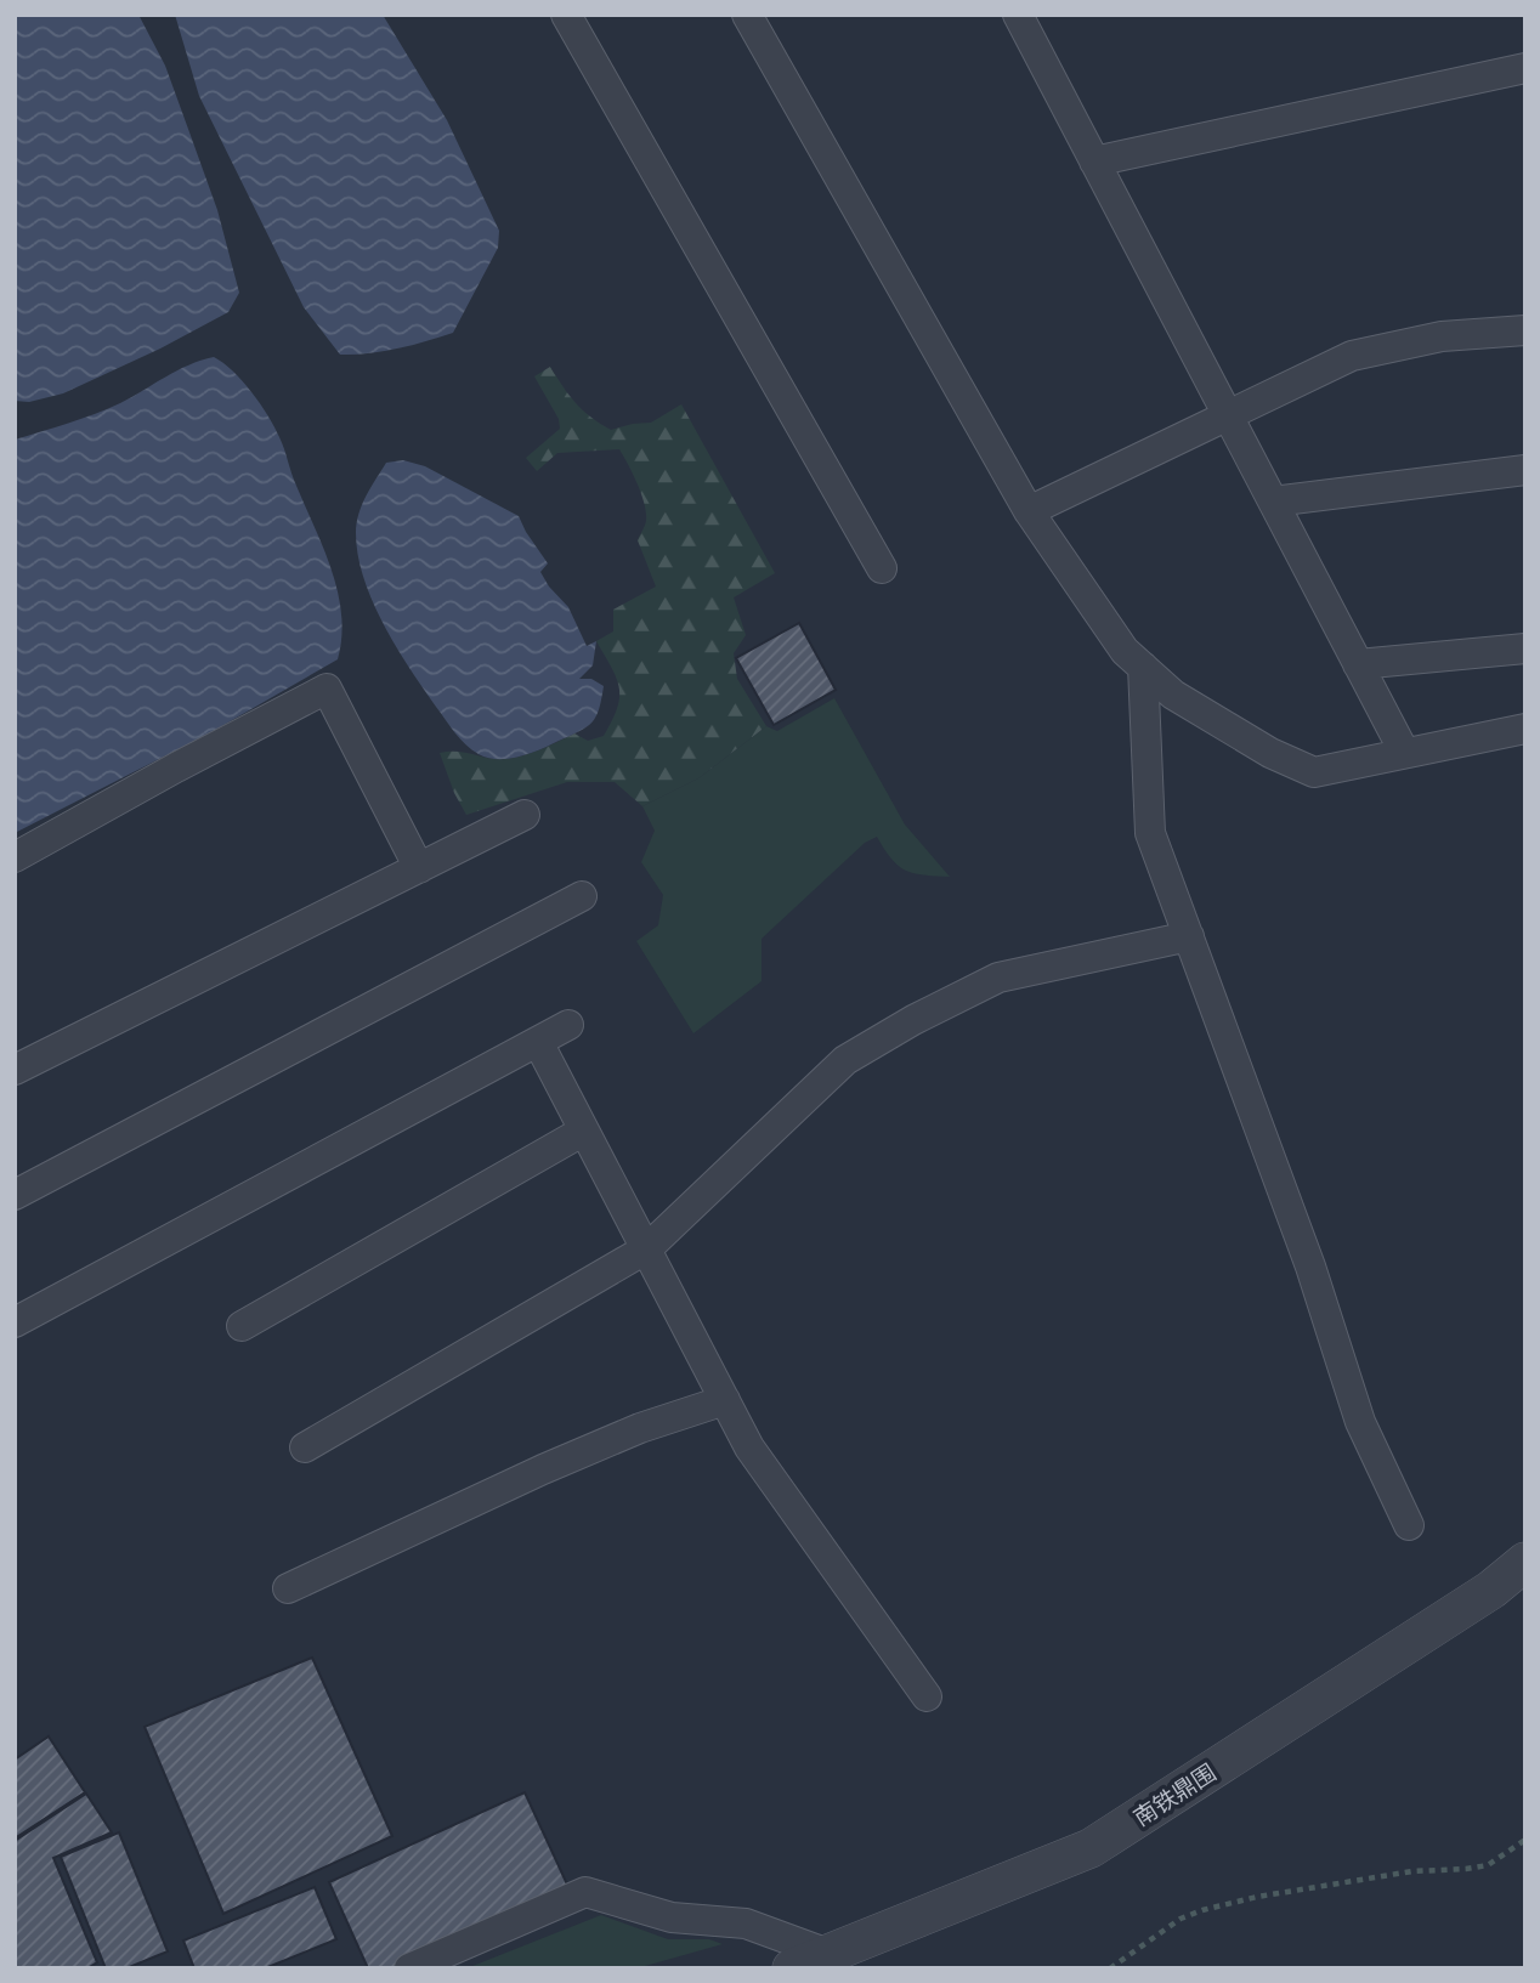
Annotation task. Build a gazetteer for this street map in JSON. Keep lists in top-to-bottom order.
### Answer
{
  "streets": {
    "street": ["南铁鼎围"]
  }
}
